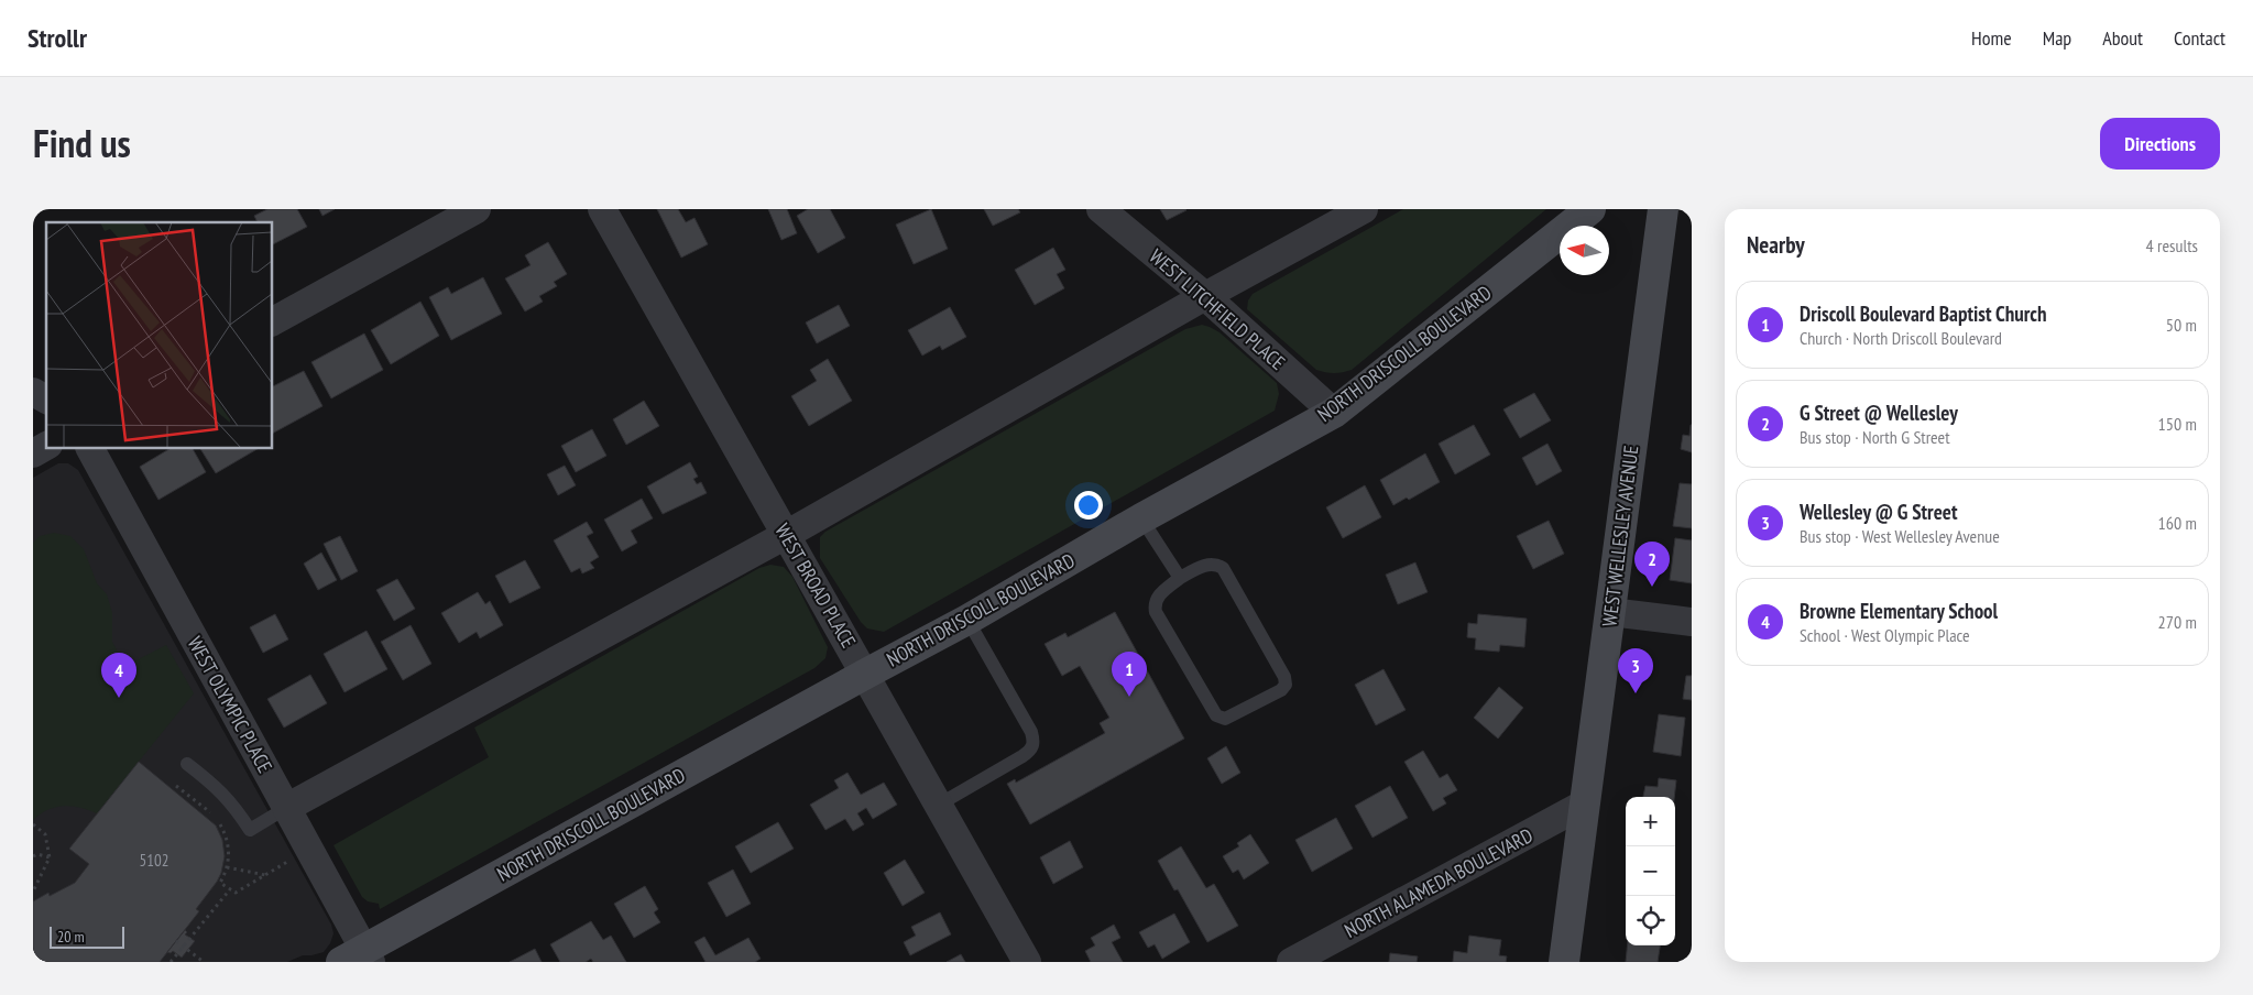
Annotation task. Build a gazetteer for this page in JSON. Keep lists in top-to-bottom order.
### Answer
{
  "streets": {
    "main road": ["NORTH DRISCOLL BOULEVARD", "WEST WELLESLEY AVENUE"],
    "street": [
      "WEST LITCHFIELD PLACE",
      "WEST BROAD PLACE",
      "WEST OLYMPIC PLACE",
      "NORTH ALAMEDA BOULEVARD"
    ]
  },
  "crossings": [
    ["WEST LITCHFIELD PLACE", "NORTH DRISCOLL BOULEVARD"],
    ["NORTH DRISCOLL BOULEVARD", "WEST BROAD PLACE"],
    ["NORTH DRISCOLL BOULEVARD", "WEST OLYMPIC PLACE"],
    ["WEST WELLESLEY AVENUE", "NORTH ALAMEDA BOULEVARD"]
  ],
  "house_numbers": ["5102"],
  "scale_bar": "20 m",
  "north": "left",
  "page": {
    "header": "Strollr",
    "nav": [
      "Home",
      "Map",
      "About",
      "Contact"
    ],
    "title": "Find us",
    "buttons": "Directions",
    "heading": ["Nearby", "4 results"],
    "list": [
      {
        "mark": "1",
        "name": "Driscoll Boulevard Baptist Church",
        "note": "Church · North Driscoll Boulevard",
        "value": "50 m"
      },
      {
        "mark": "2",
        "name": "G Street @ Wellesley",
        "note": "Bus stop · North G Street",
        "value": "150 m"
      },
      {
        "mark": "3",
        "name": "Wellesley @ G Street",
        "note": "Bus stop · West Wellesley Avenue",
        "value": "160 m"
      },
      {
        "mark": "4",
        "name": "Browne Elementary School",
        "note": "School · West Olympic Place",
        "value": "270 m"
      }
    ],
    "pins": [
      "2",
      "3",
      "1",
      "4"
    ],
    "map_buttons": ["+", "−"],
    "scale": "20 m"
  }
}
